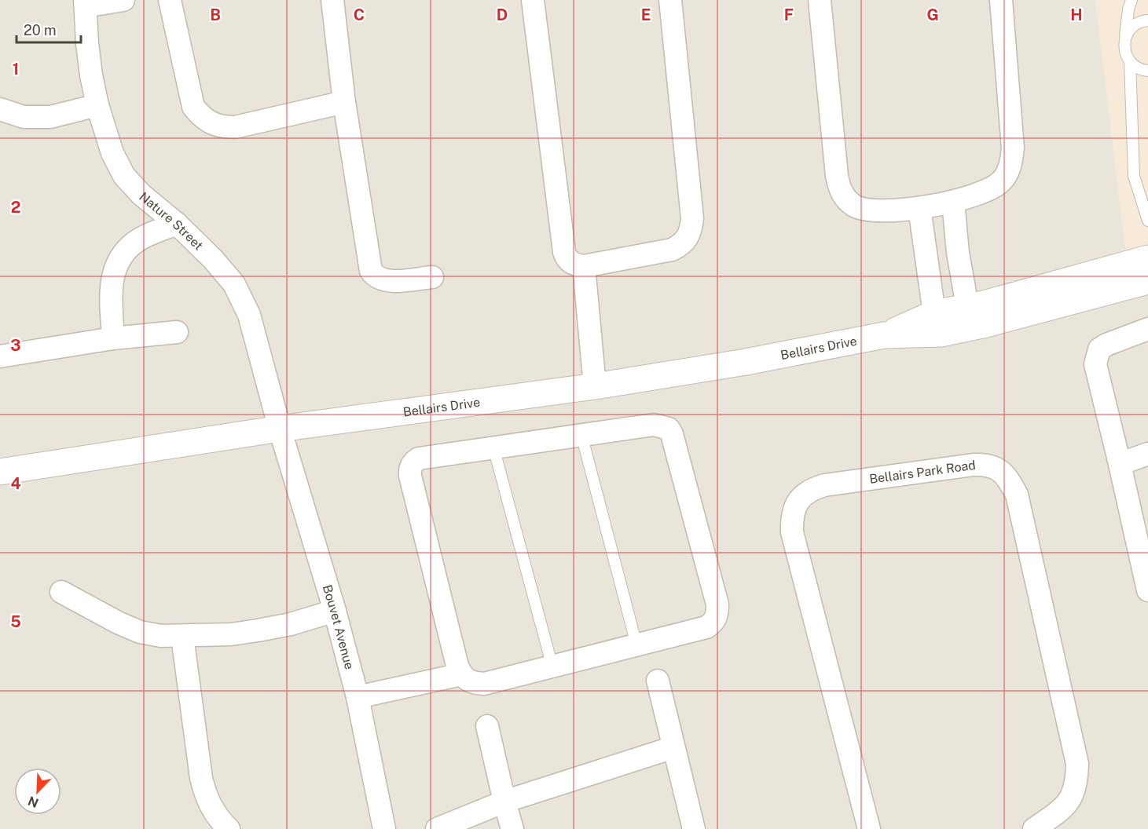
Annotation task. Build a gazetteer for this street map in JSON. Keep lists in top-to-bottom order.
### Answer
{
  "streets": {
    "street": [
      "Nature Street",
      "Bellairs Drive",
      "Bellairs Park Road",
      "Bouvet Avenue"
    ]
  },
  "crossings": [
    ["Nature Street", "Bellairs Drive"],
    ["Nature Street", "Bouvet Avenue"],
    ["Bellairs Drive", "Bouvet Avenue"]
  ],
  "scale_bar": "20 m",
  "north": "bottom left",
  "grid": {
    "columns": [
      "B",
      "C",
      "D",
      "E",
      "F",
      "G",
      "H"
    ],
    "rows": [
      "1",
      "2",
      "3",
      "4",
      "5"
    ]
  }
}
